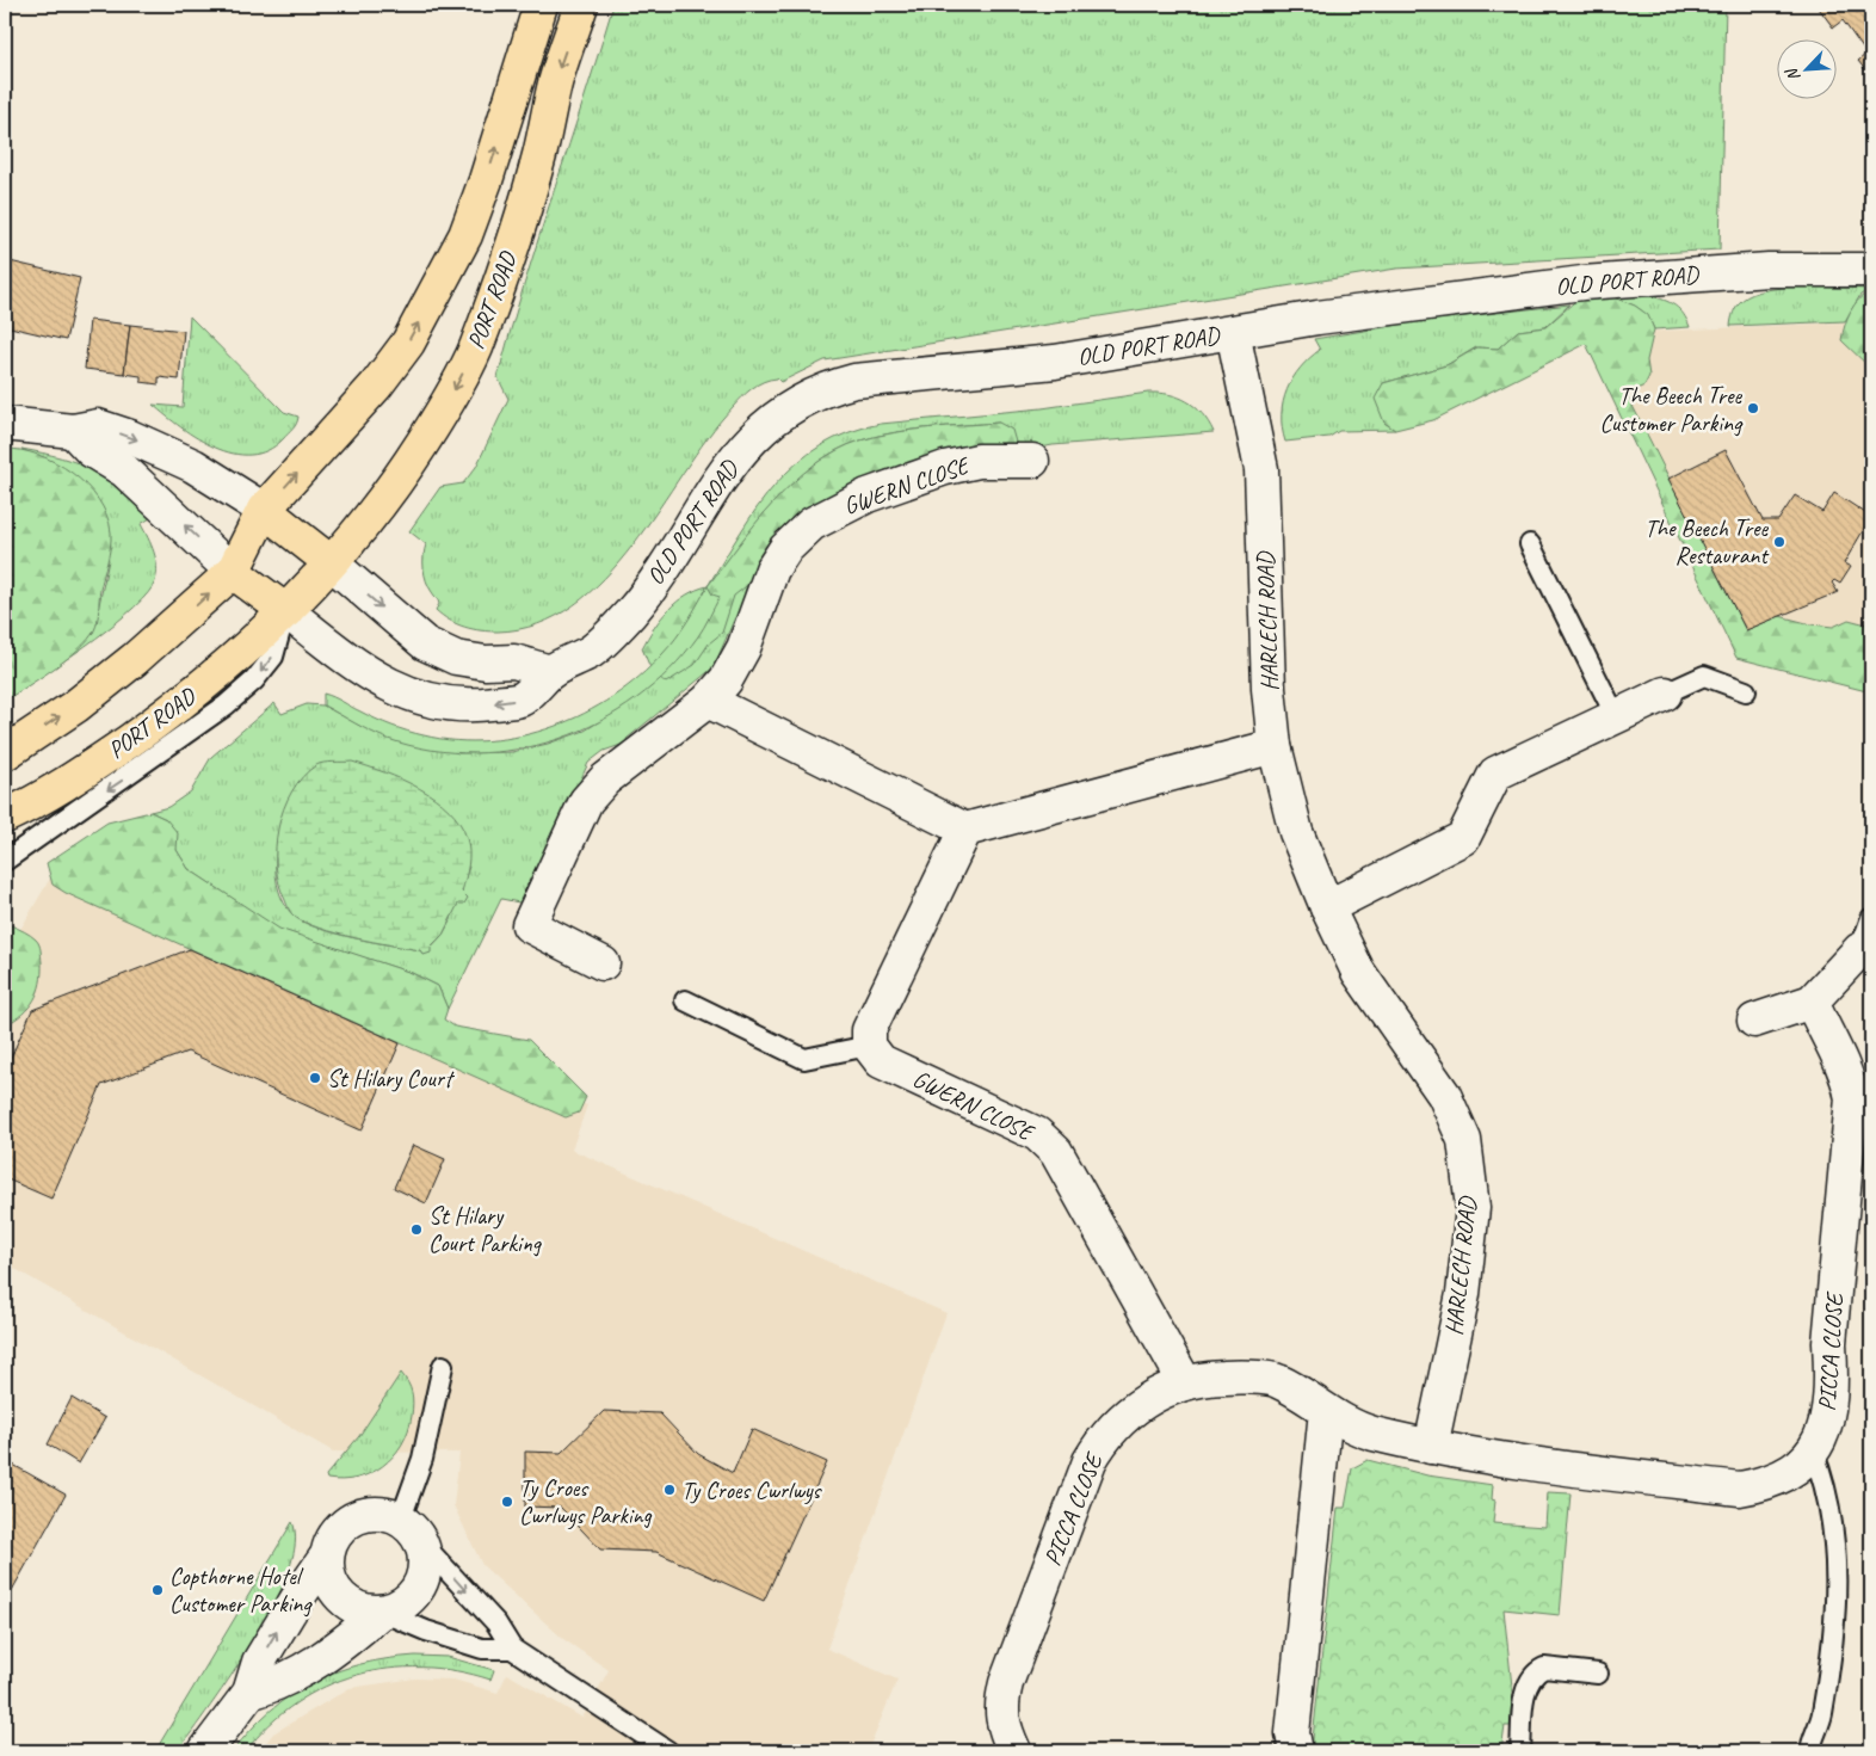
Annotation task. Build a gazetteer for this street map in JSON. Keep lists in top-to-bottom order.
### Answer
{
  "streets": {
    "main road": ["PORT ROAD"],
    "street": [
      "OLD PORT ROAD",
      "GWERN CLOSE",
      "HARLECH ROAD",
      "PICCA CLOSE"
    ]
  },
  "crossings": [
    ["OLD PORT ROAD", "PORT ROAD"],
    ["OLD PORT ROAD", "HARLECH ROAD"],
    ["GWERN CLOSE", "PICCA CLOSE"],
    ["HARLECH ROAD", "PICCA CLOSE"]
  ],
  "places": [
    "The Beech Tree Customer Parking",
    "The Beech Tree Restaurant",
    "St Hilary Court",
    "St Hilary Court Parking",
    "Ty Croes Cwrlwys",
    "Ty Croes Cwrlwys Parking",
    "Copthorne Hotel Customer Parking"
  ],
  "north": "bottom left"
}
